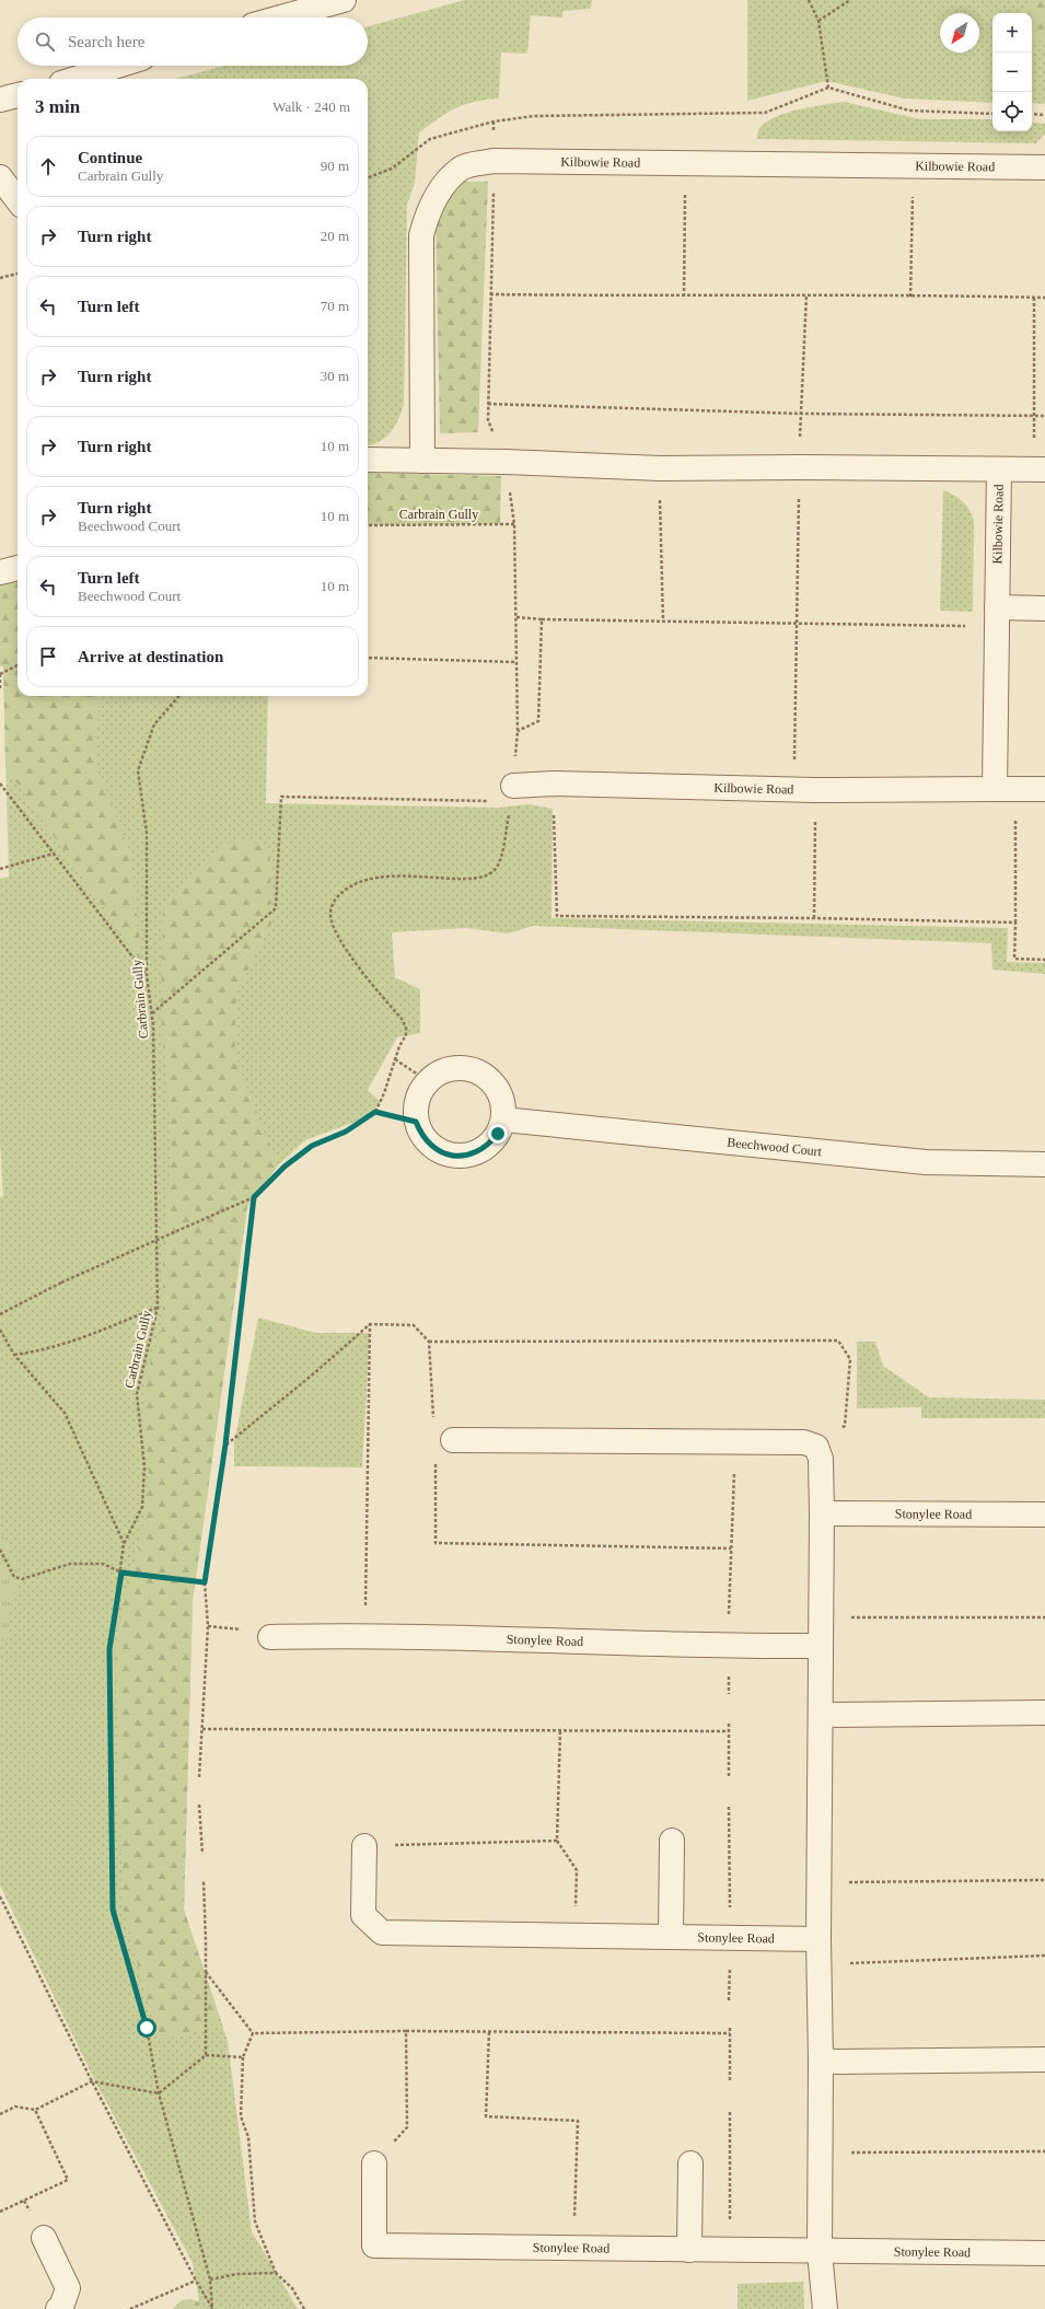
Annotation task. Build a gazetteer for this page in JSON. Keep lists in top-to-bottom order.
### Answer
{
  "streets": {
    "street": ["Kilbowie Road", "Beechwood Court", "Stonylee Road"],
    "path": ["Carbrain Gully"]
  },
  "north": "bottom left",
  "page": {
    "map_buttons": ["+", "−"],
    "search": "Search here",
    "heading": ["3 min", "Walk · 240 m"],
    "list": [
      ["Continue", "Carbrain Gully", "90 m"],
      ["Turn right", "20 m"],
      ["Turn left", "70 m"],
      ["Turn right", "30 m"],
      ["Turn right", "10 m"],
      ["Turn right", "Beechwood Court", "10 m"],
      ["Turn left", "Beechwood Court", "10 m"],
      "Arrive at destination"
    ]
  }
}
